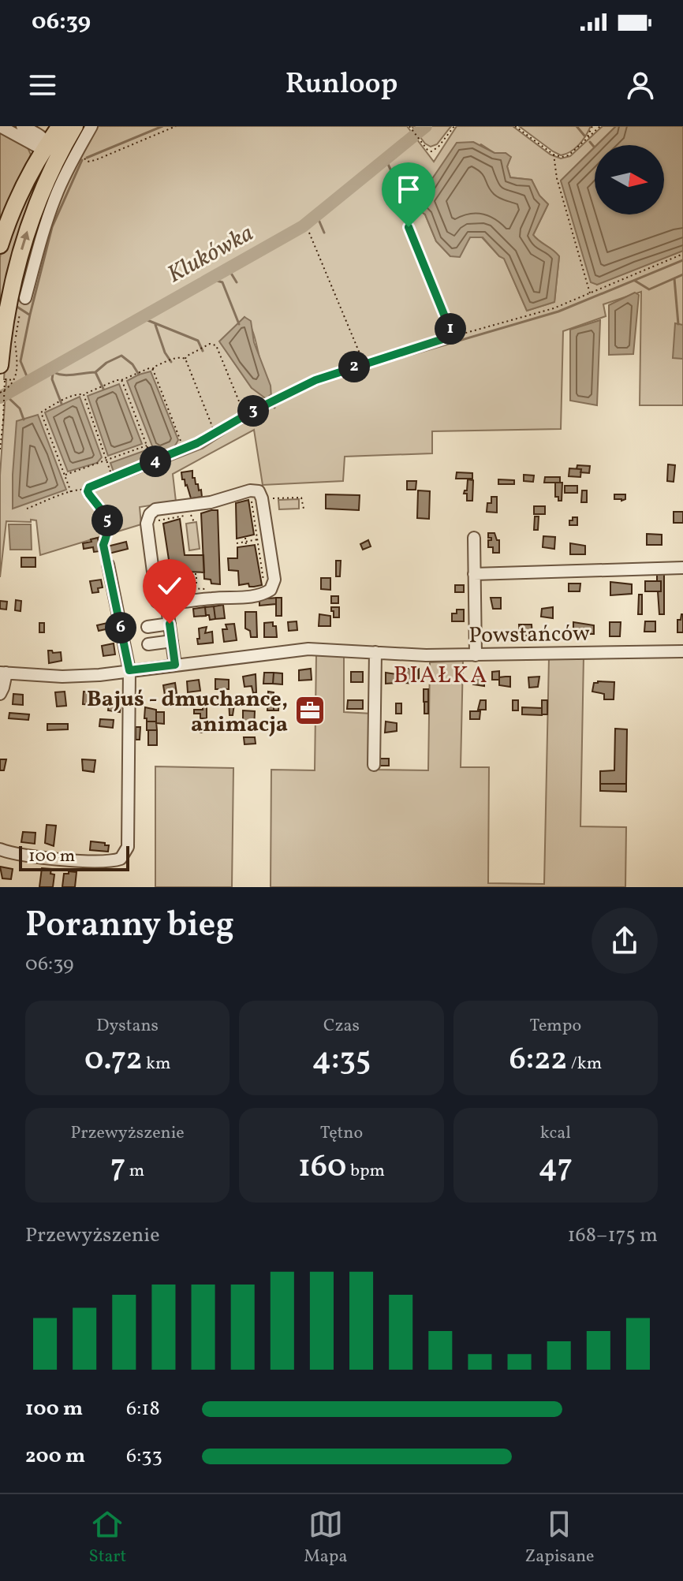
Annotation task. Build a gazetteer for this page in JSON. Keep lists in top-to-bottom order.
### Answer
{
  "streets": {
    "street": ["Powstańców"]
  },
  "districts": ["BIAŁKA"],
  "water": ["Klukówka"],
  "places": {
    "office": ["Bajuś - dmuchance, animacja"]
  },
  "scale_bar": "100 m",
  "north": "right",
  "page": {
    "status": "06:39",
    "header": "Runloop",
    "pins": [
      "1",
      "2",
      "3",
      "4",
      "5",
      "6"
    ],
    "scale": "100 m",
    "heading": ["Poranny bieg", "06:39"],
    "stats": [
      ["Dystans", "0.72 km"],
      ["Czas", "4:35"],
      ["Tempo", "6:22 /km"],
      ["Przewyższenie", "7 m"],
      ["Tętno", "160 bpm"],
      ["kcal", "47"]
    ],
    "chart": ["Przewyższenie", "168–175 m"],
    "list": [
      {
        "name": "100 m",
        "note": "6:18"
      },
      {
        "name": "200 m",
        "note": "6:33"
      }
    ],
    "tabs": ["Start", "Mapa", "Zapisane"]
  }
}
